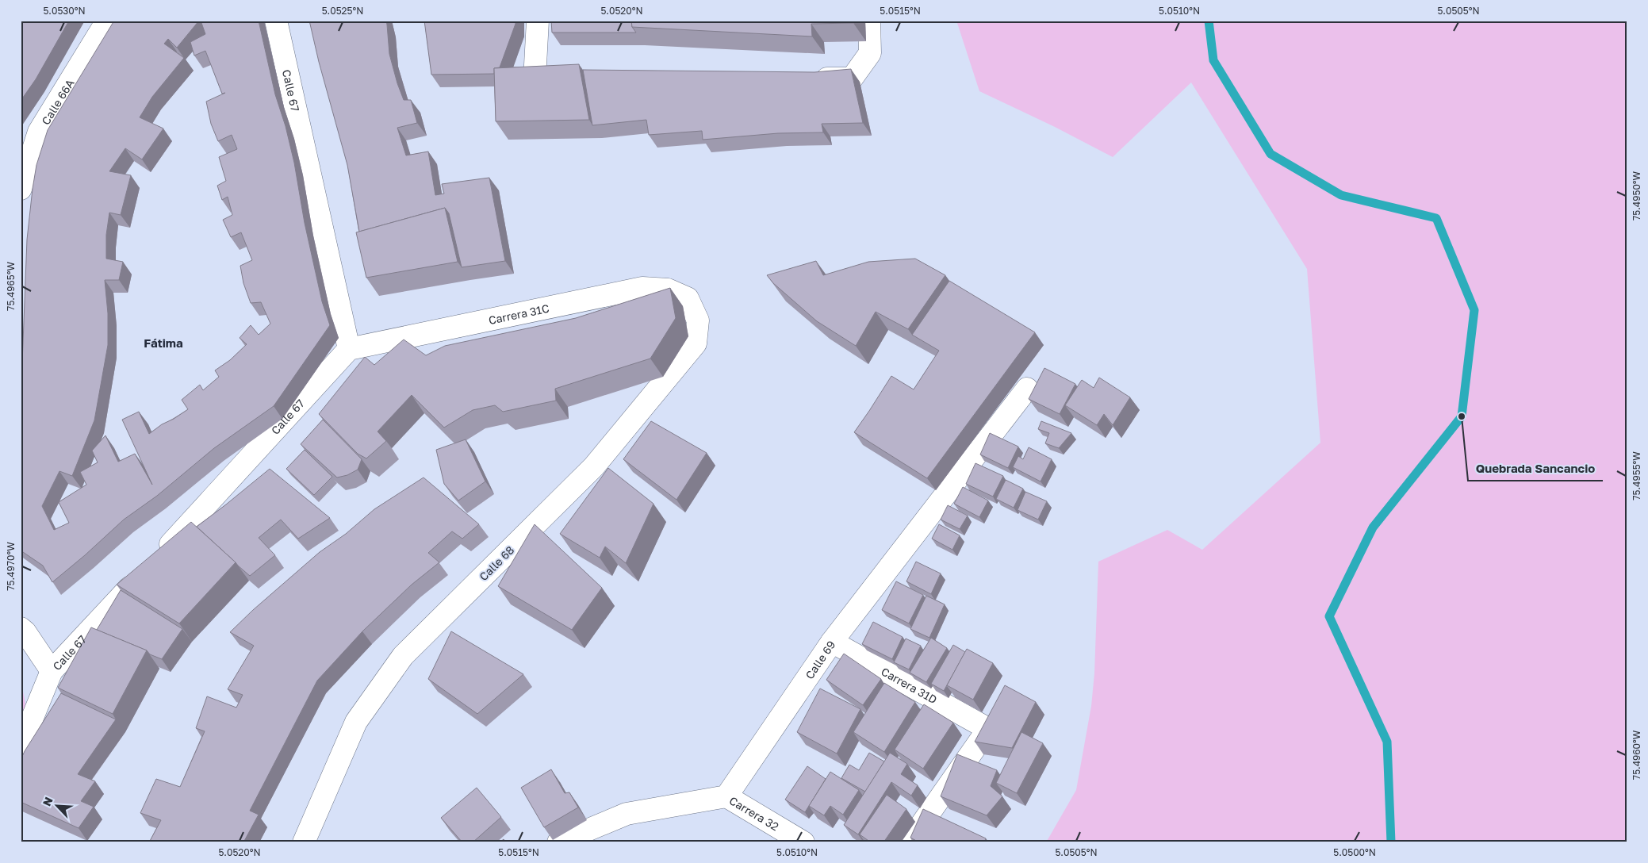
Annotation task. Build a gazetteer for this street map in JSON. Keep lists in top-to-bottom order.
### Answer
{
  "streets": {
    "street": [
      "Calle 67",
      "Calle 66A",
      "Carrera 31C",
      "Calle 68",
      "Calle 69",
      "Carrera 31D",
      "Carrera 32"
    ]
  },
  "crossings": [
    ["Calle 67", "Carrera 31C"],
    ["Carrera 31C", "Calle 68"],
    ["Calle 69", "Carrera 31D"],
    ["Calle 69", "Carrera 32"]
  ],
  "districts": ["Fátima"],
  "places": ["Quebrada Sancancio"],
  "north": "top left",
  "coordinates": [
    "5.0530°N",
    "5.0525°N",
    "5.0520°N",
    "5.0515°N",
    "5.0510°N",
    "5.0505°N",
    "75.4950°W",
    "75.4965°W",
    "75.4955°W",
    "75.4970°W",
    "75.4960°W",
    "5.0500°N"
  ]
}
